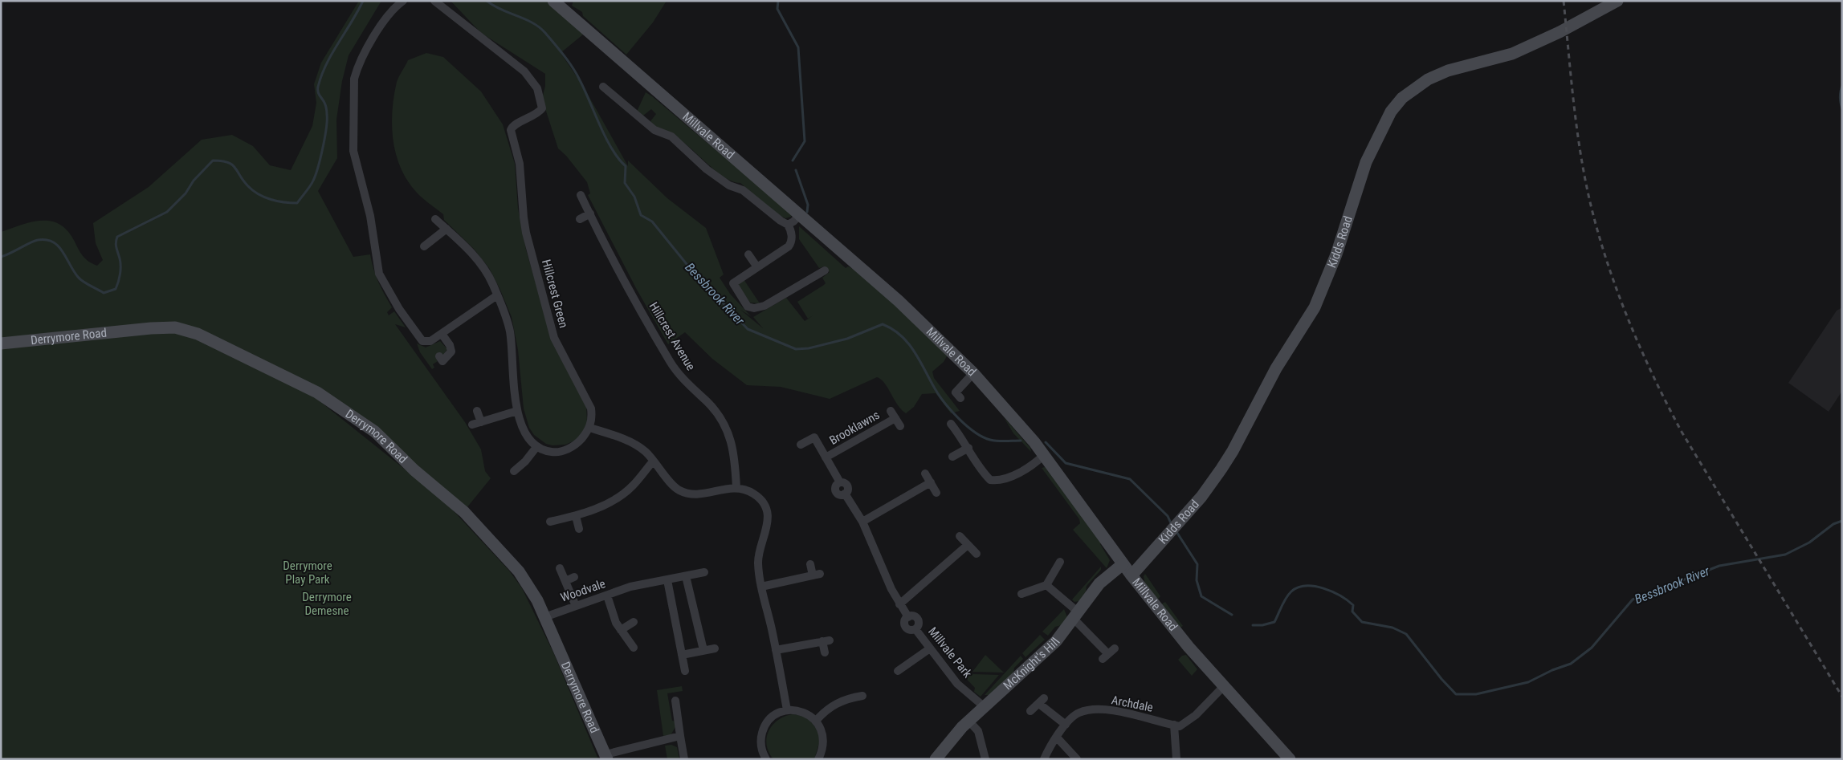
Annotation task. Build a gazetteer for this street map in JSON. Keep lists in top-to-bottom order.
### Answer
{
  "streets": {
    "main road": [
      "Millvale Road",
      "Kidds Road",
      "Derrymore Road",
      "McKnight's Hill"
    ],
    "street": [
      "Hillcrest Green",
      "Hillcrest Avenue",
      "Brooklawns",
      "Woodvale",
      "Millvale Park",
      "Archdale"
    ]
  },
  "crossings": [
    ["Millvale Road", "Kidds Road"],
    ["Millvale Road", "McKnight's Hill"],
    ["Derrymore Road", "Woodvale"],
    ["Millvale Park", "McKnight's Hill"]
  ],
  "water": ["Bessbrook River"],
  "parks": ["Derrymore Play Park", "Derrymore Demesne"]
}
